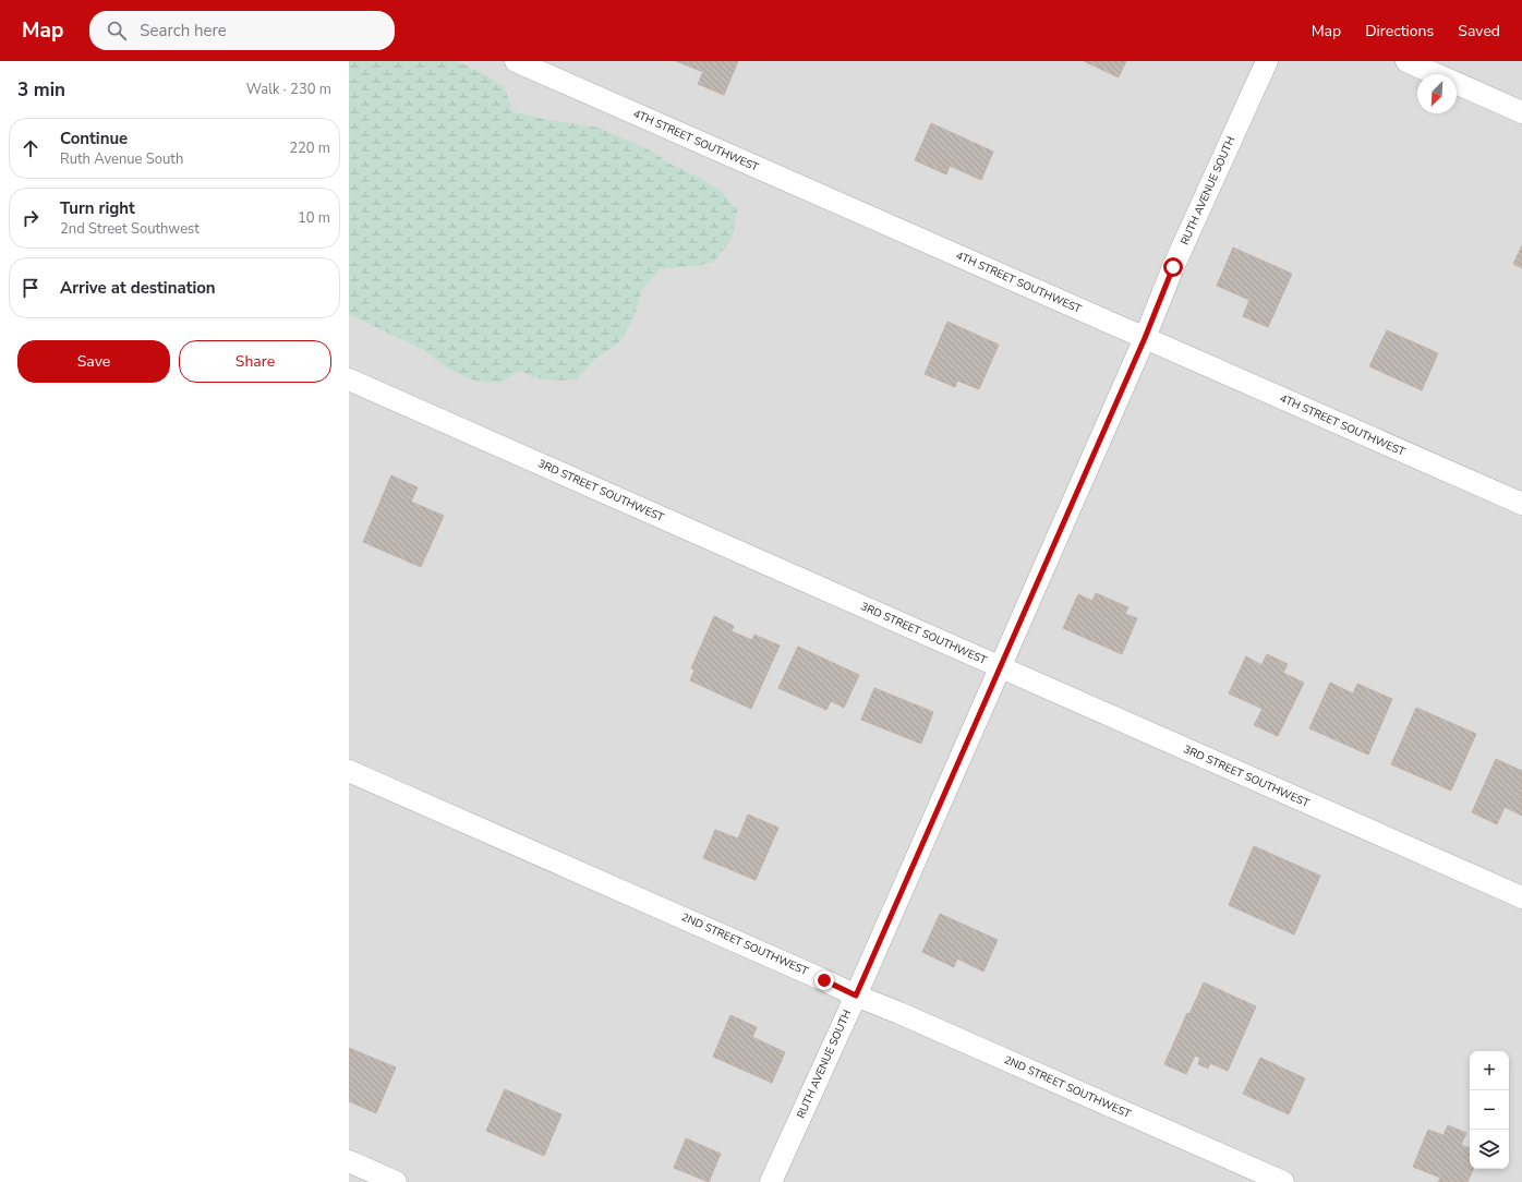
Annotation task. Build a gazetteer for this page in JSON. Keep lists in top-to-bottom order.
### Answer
{
  "streets": {
    "street": [
      "4TH STREET SOUTHWEST",
      "RUTH AVENUE SOUTH",
      "3RD STREET SOUTHWEST",
      "2ND STREET SOUTHWEST"
    ]
  },
  "crossings": [
    ["4TH STREET SOUTHWEST", "RUTH AVENUE SOUTH"],
    ["RUTH AVENUE SOUTH", "3RD STREET SOUTHWEST"],
    ["RUTH AVENUE SOUTH", "2ND STREET SOUTHWEST"]
  ],
  "north": "bottom left",
  "page": {
    "header": "Map",
    "search": "Search here",
    "nav": ["Map", "Directions", "Saved"],
    "heading": ["3 min", "Walk · 230 m"],
    "list": [
      ["Continue", "Ruth Avenue South", "220 m"],
      ["Turn right", "2nd Street Southwest", "10 m"],
      "Arrive at destination"
    ],
    "buttons": ["Save", "Share"],
    "map_buttons": ["+", "−"]
  }
}
